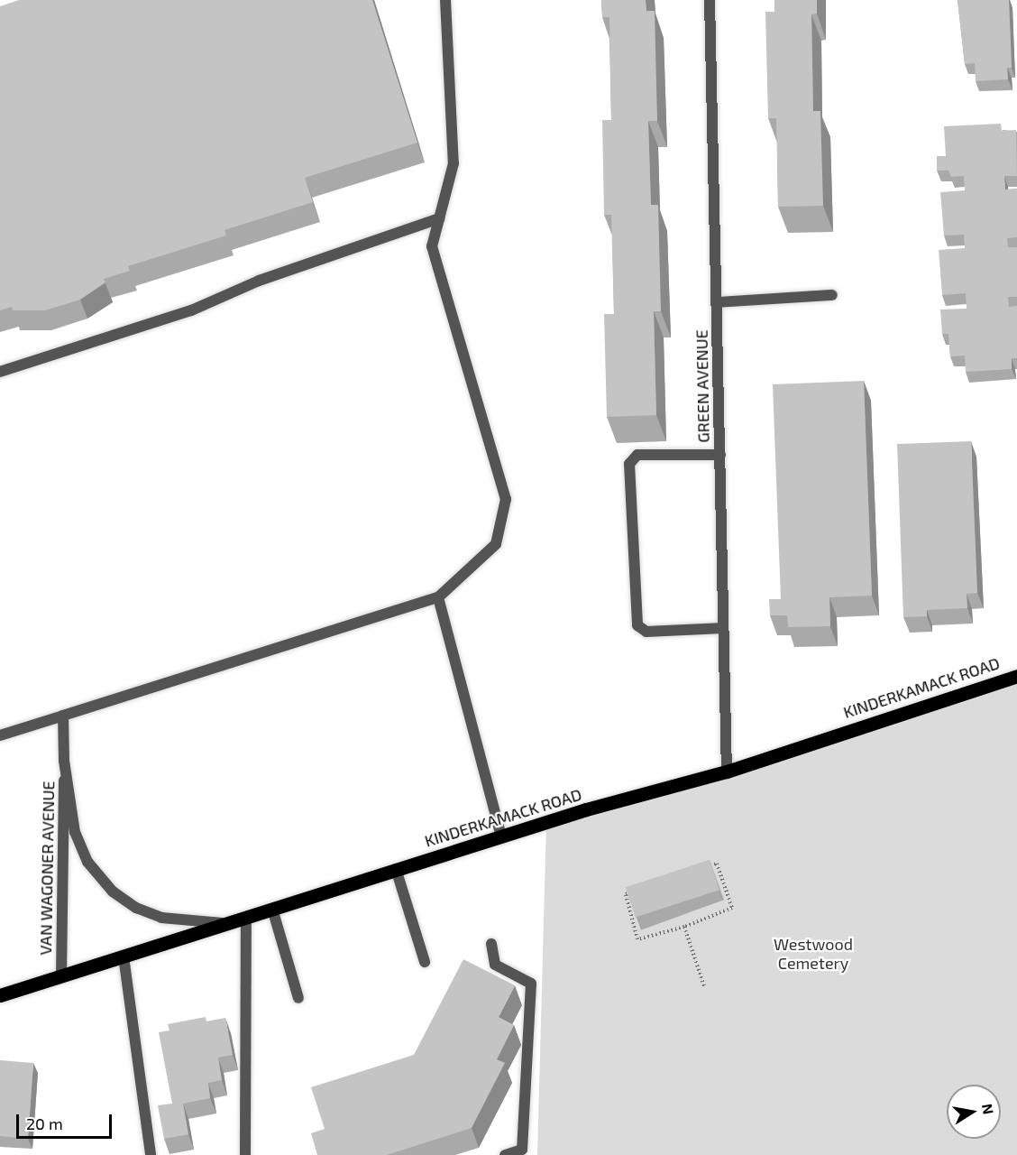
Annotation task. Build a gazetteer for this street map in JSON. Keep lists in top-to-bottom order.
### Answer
{
  "streets": {
    "main road": ["KINDERKAMACK ROAD"],
    "street": ["GREEN AVENUE", "VAN WAGONER AVENUE"]
  },
  "crossings": [
    ["GREEN AVENUE", "KINDERKAMACK ROAD"],
    ["KINDERKAMACK ROAD", "VAN WAGONER AVENUE"]
  ],
  "parks": ["Westwood Cemetery"],
  "scale_bar": "20 m",
  "north": "right"
}
